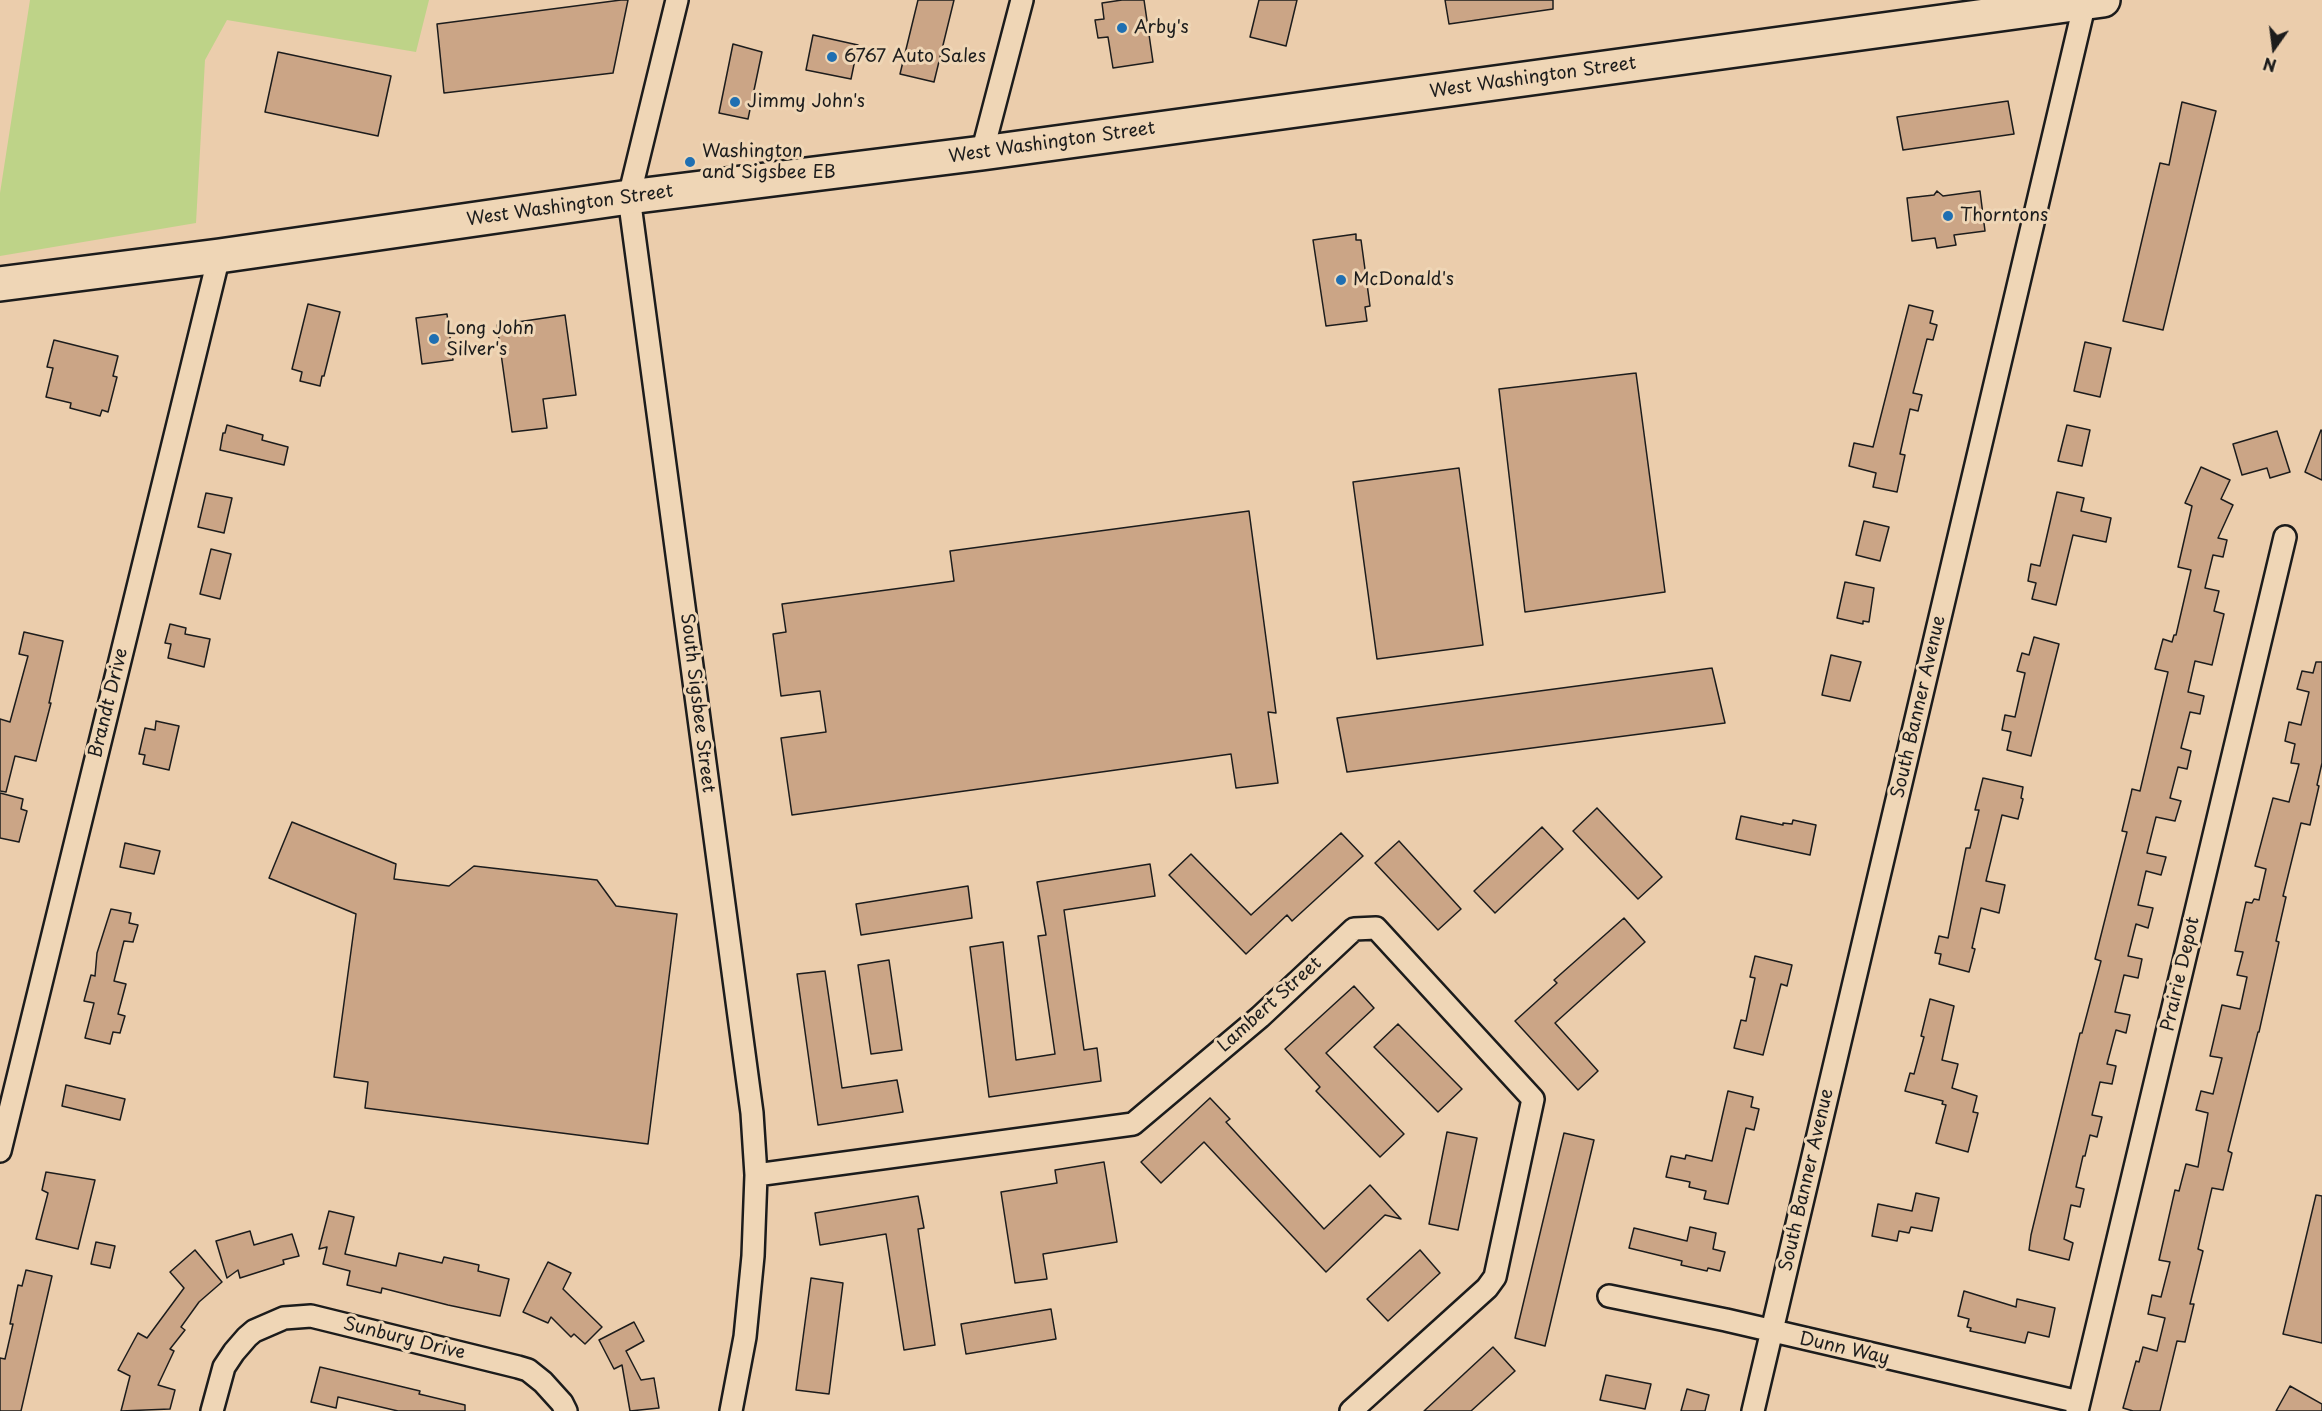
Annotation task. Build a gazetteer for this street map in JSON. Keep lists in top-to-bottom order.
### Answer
{
  "streets": {
    "main road": ["West Washington Street"],
    "street": [
      "Brandt Drive",
      "South Sigsbee Street",
      "South Banner Avenue",
      "Prairie Depot",
      "Lambert Street",
      "Sunbury Drive",
      "Dunn Way"
    ]
  },
  "crossings": [
    ["West Washington Street", "Brandt Drive"],
    ["West Washington Street", "South Sigsbee Street"],
    ["West Washington Street", "South Banner Avenue"],
    ["South Sigsbee Street", "Lambert Street"],
    ["South Banner Avenue", "Dunn Way"],
    ["Prairie Depot", "Dunn Way"]
  ],
  "places": [
    "Arby's",
    "6767 Auto Sales",
    "Jimmy John's",
    "Washington and Sigsbee EB",
    "Thorntons",
    "McDonald's",
    "Long John Silver's"
  ],
  "north": "bottom"
}
